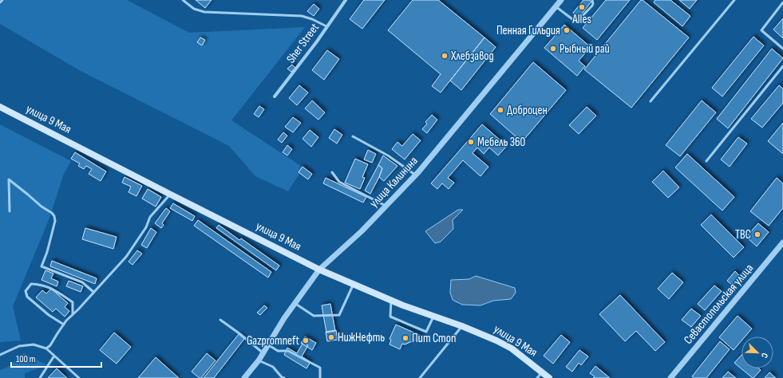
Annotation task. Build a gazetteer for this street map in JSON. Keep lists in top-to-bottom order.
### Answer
{
  "streets": {
    "main road": ["улица 9 Мая"],
    "street": ["Sher Street", "улица Калинина", "Севастопольская улица"]
  },
  "crossings": [
    ["улица 9 Мая", "улица Калинина"]
  ],
  "places": [
    "Alles",
    "Пенная Гильдия",
    "Рыбный рай",
    "Хлебзавод",
    "Доброцен",
    "Мебель 360",
    "ТВС",
    "НижНефть",
    "Пит Стоп",
    "Gazpromneft"
  ],
  "scale_bar": "100 m",
  "north": "bottom right"
}
